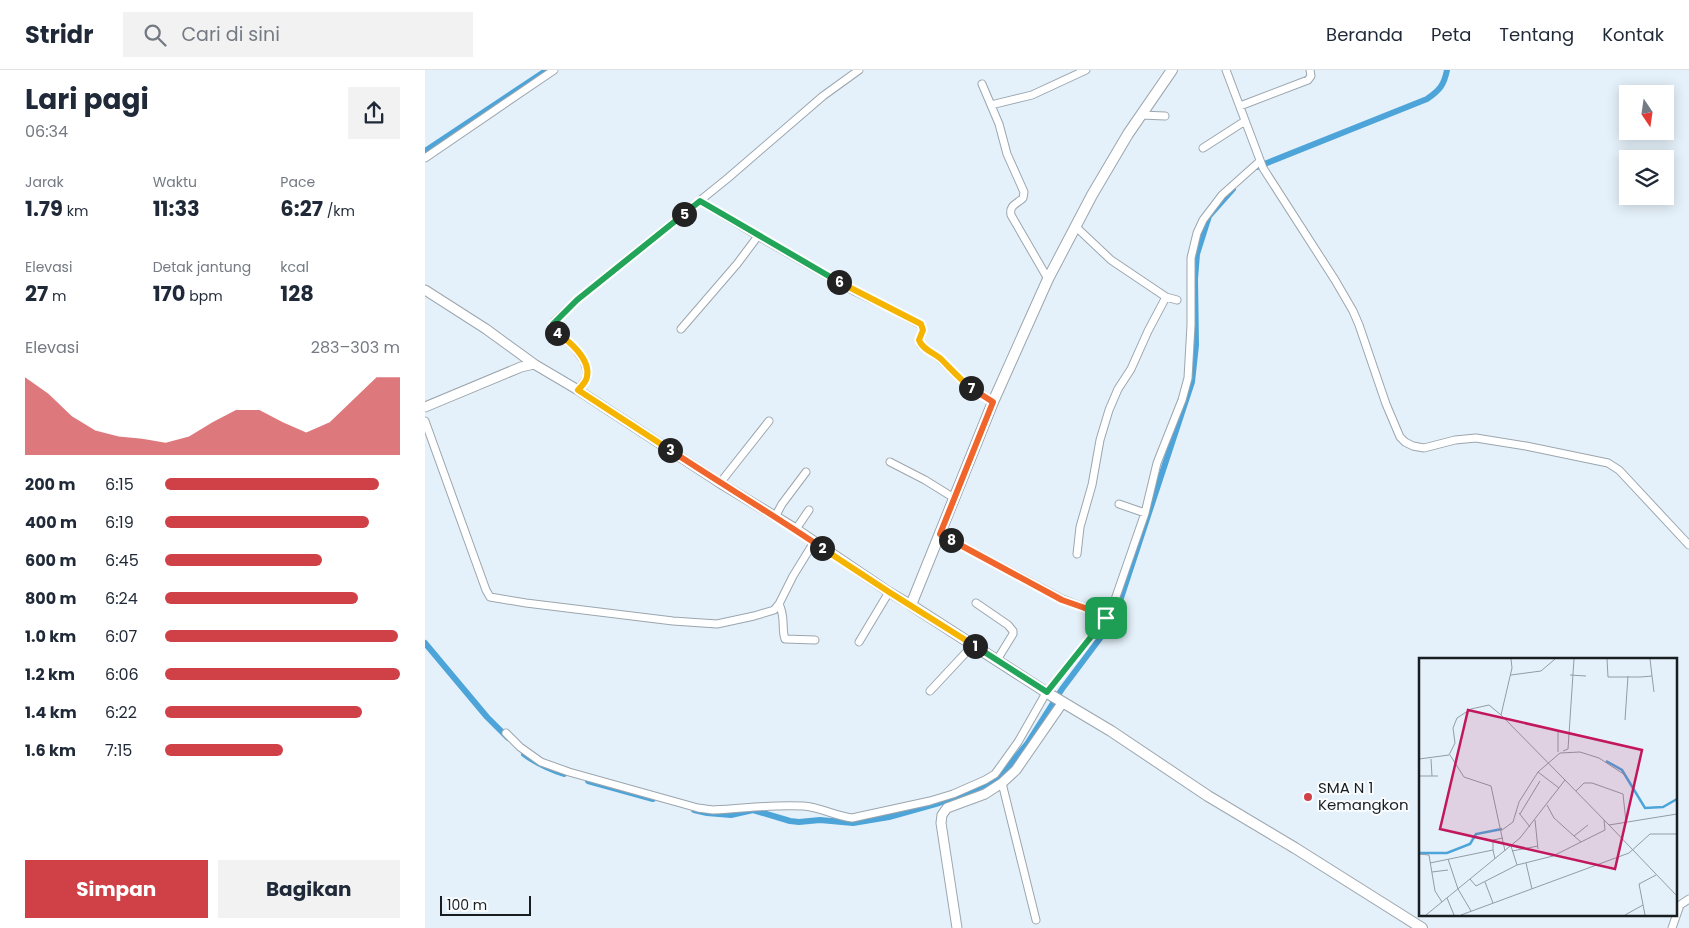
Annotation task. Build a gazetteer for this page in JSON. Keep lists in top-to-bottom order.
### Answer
{
  "places": ["SMA N 1 Kemangkon"],
  "scale_bar": "100 m",
  "north": "bottom",
  "page": {
    "header": "Stridr",
    "search": "Cari di sini",
    "nav": [
      "Beranda",
      "Peta",
      "Tentang",
      "Kontak"
    ],
    "heading": ["Lari pagi", "06:34"],
    "stats": [
      ["Jarak", "1.79 km"],
      ["Waktu", "11:33"],
      ["Pace", "6:27 /km"],
      ["Elevasi", "27 m"],
      ["Detak jantung", "170 bpm"],
      ["kcal", "128"]
    ],
    "pins": [
      "5",
      "6",
      "4",
      "7",
      "3",
      "8",
      "2",
      "1"
    ],
    "chart": ["Elevasi", "283–303 m"],
    "list": [
      {
        "name": "200 m",
        "note": "6:15"
      },
      {
        "name": "400 m",
        "note": "6:19"
      },
      {
        "name": "600 m",
        "note": "6:45"
      },
      {
        "name": "800 m",
        "note": "6:24"
      },
      {
        "name": "1.0 km",
        "note": "6:07"
      },
      {
        "name": "1.2 km",
        "note": "6:06"
      },
      {
        "name": "1.4 km",
        "note": "6:22"
      },
      {
        "name": "1.6 km",
        "note": "7:15"
      }
    ],
    "buttons": ["Simpan", "Bagikan"],
    "scale": "100 m"
  }
}
